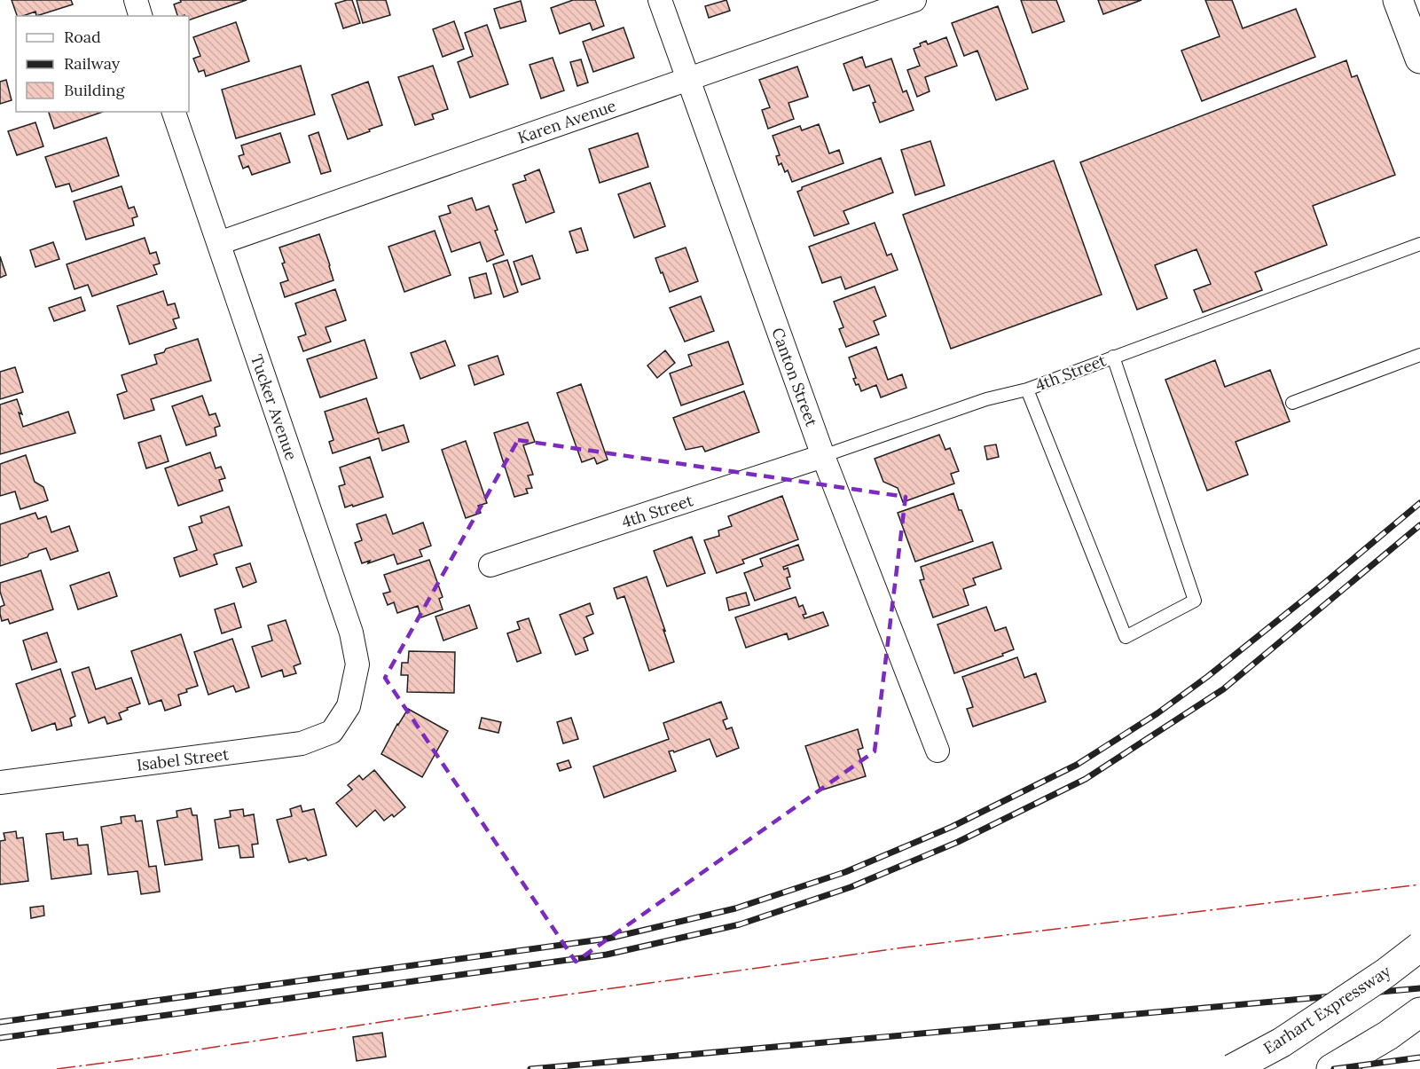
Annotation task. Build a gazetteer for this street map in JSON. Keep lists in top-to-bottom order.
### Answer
{
  "streets": {
    "main road": ["Earhart Expressway"],
    "street": [
      "Karen Avenue",
      "4th Street",
      "Canton Street",
      "Tucker Avenue",
      "Isabel Street"
    ]
  },
  "crossings": [
    ["Karen Avenue", "Canton Street"],
    ["Karen Avenue", "Tucker Avenue"],
    ["4th Street", "Canton Street"],
    ["Tucker Avenue", "Isabel Street"]
  ],
  "legend": ["Road", "Railway", "Building"]
}
